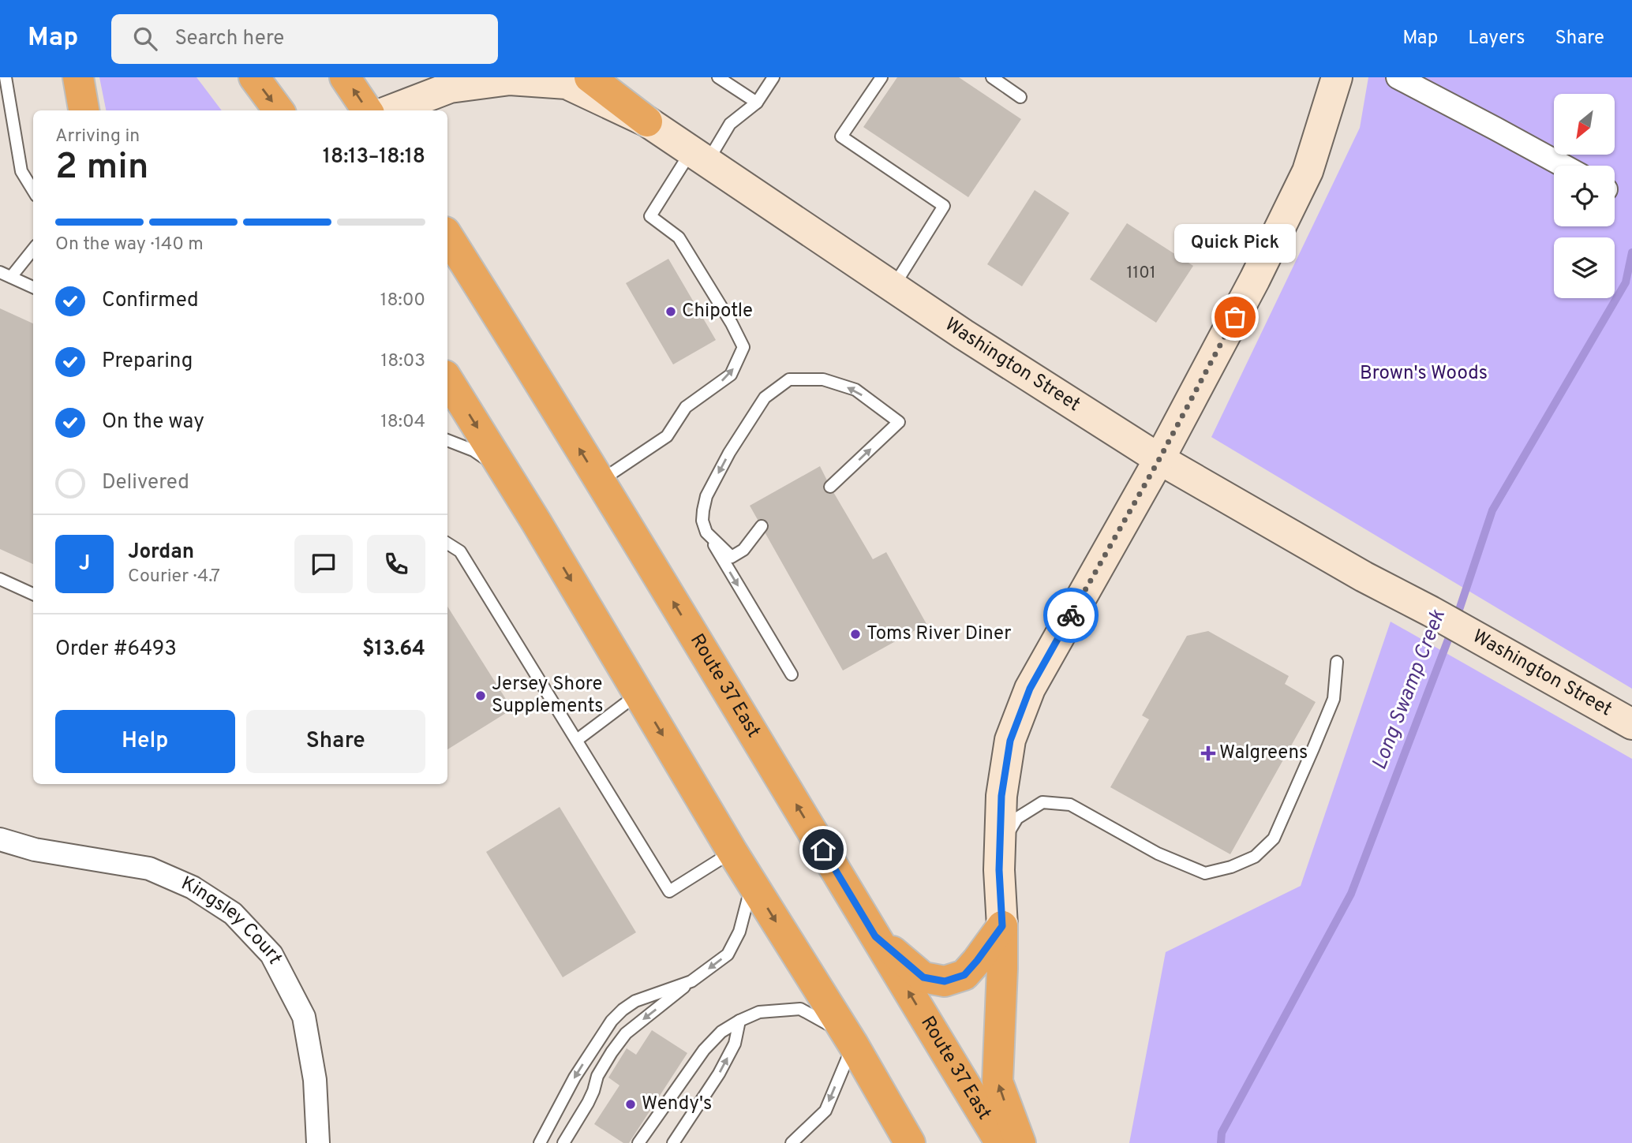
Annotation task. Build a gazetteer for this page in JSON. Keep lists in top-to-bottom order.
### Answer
{
  "streets": {
    "highway": ["Route 37 East"],
    "main road": ["Washington Street"],
    "street": ["Kingsley Court"]
  },
  "water": ["Long Swamp Creek"],
  "parks": ["Brown's Woods"],
  "places": {
    "other": [
      "Chipotle",
      "Quick Pick",
      "Toms River Diner",
      "Jersey Shore Supplements",
      "Wendy's"
    ],
    "health": ["Walgreens"]
  },
  "house_numbers": ["1101"],
  "north": "bottom left",
  "page": {
    "header": "Map",
    "search": "Search here",
    "nav": ["Map", "Layers", "Share"],
    "heading": ["2 min", "Arriving in", "18:13–18:18"],
    "panel": [
      "Jordan",
      "Courier · 4.7",
      "Order #6493",
      "$13.64"
    ],
    "bar": "On the way · 140 m",
    "bubble": "Quick Pick",
    "list": [
      ["Confirmed", "18:00"],
      ["Preparing", "18:03"],
      ["On the way", "18:04"],
      "Delivered"
    ],
    "round": "J",
    "buttons": ["Help", "Share"]
  }
}
